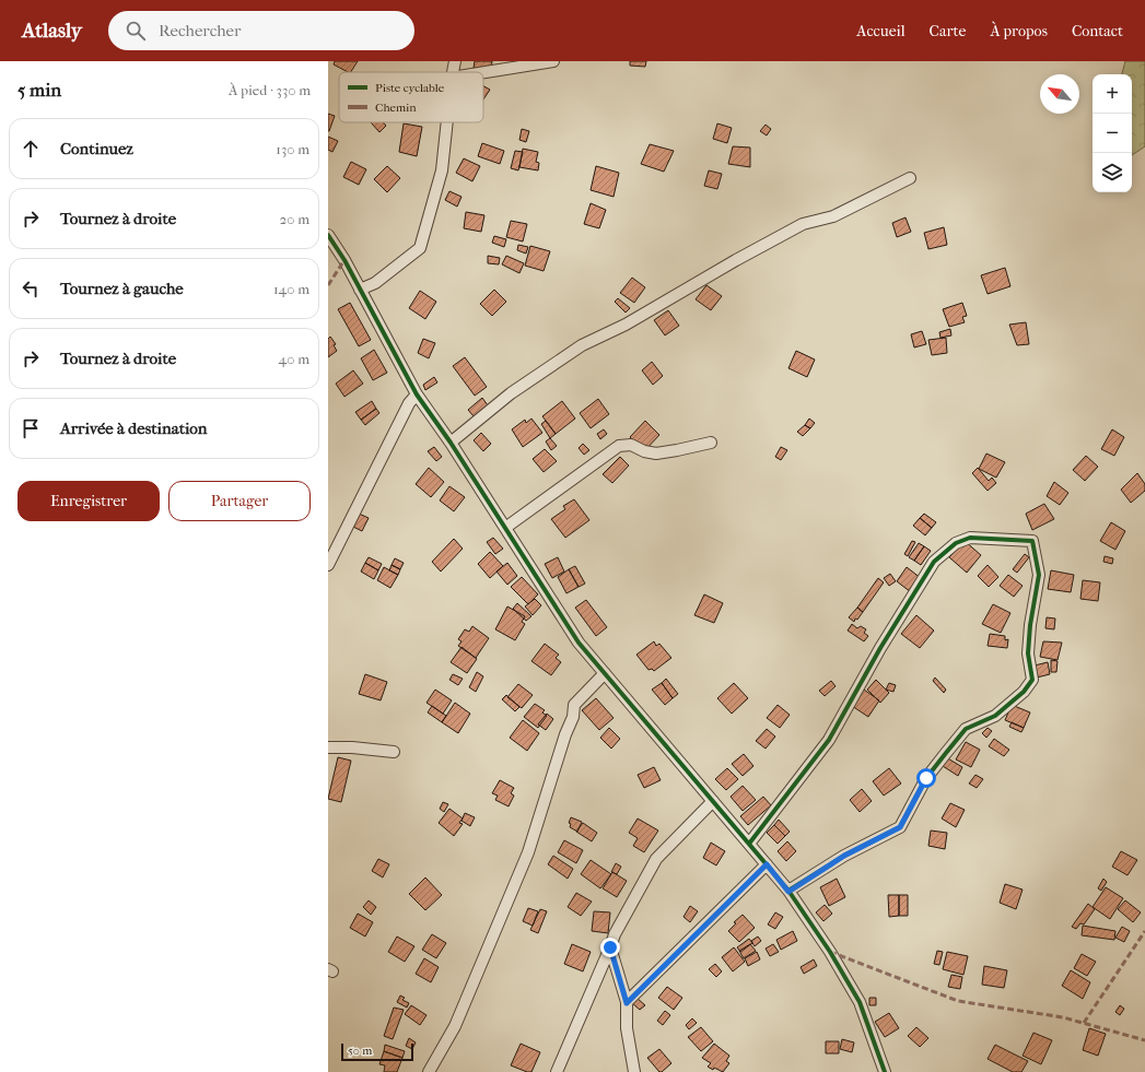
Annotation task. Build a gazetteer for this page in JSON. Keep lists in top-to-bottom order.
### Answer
{
  "legend": ["Piste cyclable", "Chemin"],
  "scale_bar": "50 m",
  "north": "top left",
  "page": {
    "header": "Atlasly",
    "search": "Rechercher",
    "nav": [
      "Accueil",
      "Carte",
      "À propos",
      "Contact"
    ],
    "heading": ["5 min", "À pied · 330 m"],
    "map_buttons": ["+", "−"],
    "list": [
      ["Continuez", "130 m"],
      ["Tournez à droite", "20 m"],
      ["Tournez à gauche", "140 m"],
      ["Tournez à droite", "40 m"],
      "Arrivée à destination"
    ],
    "buttons": ["Enregistrer", "Partager"],
    "scale": "50 m"
  }
}
